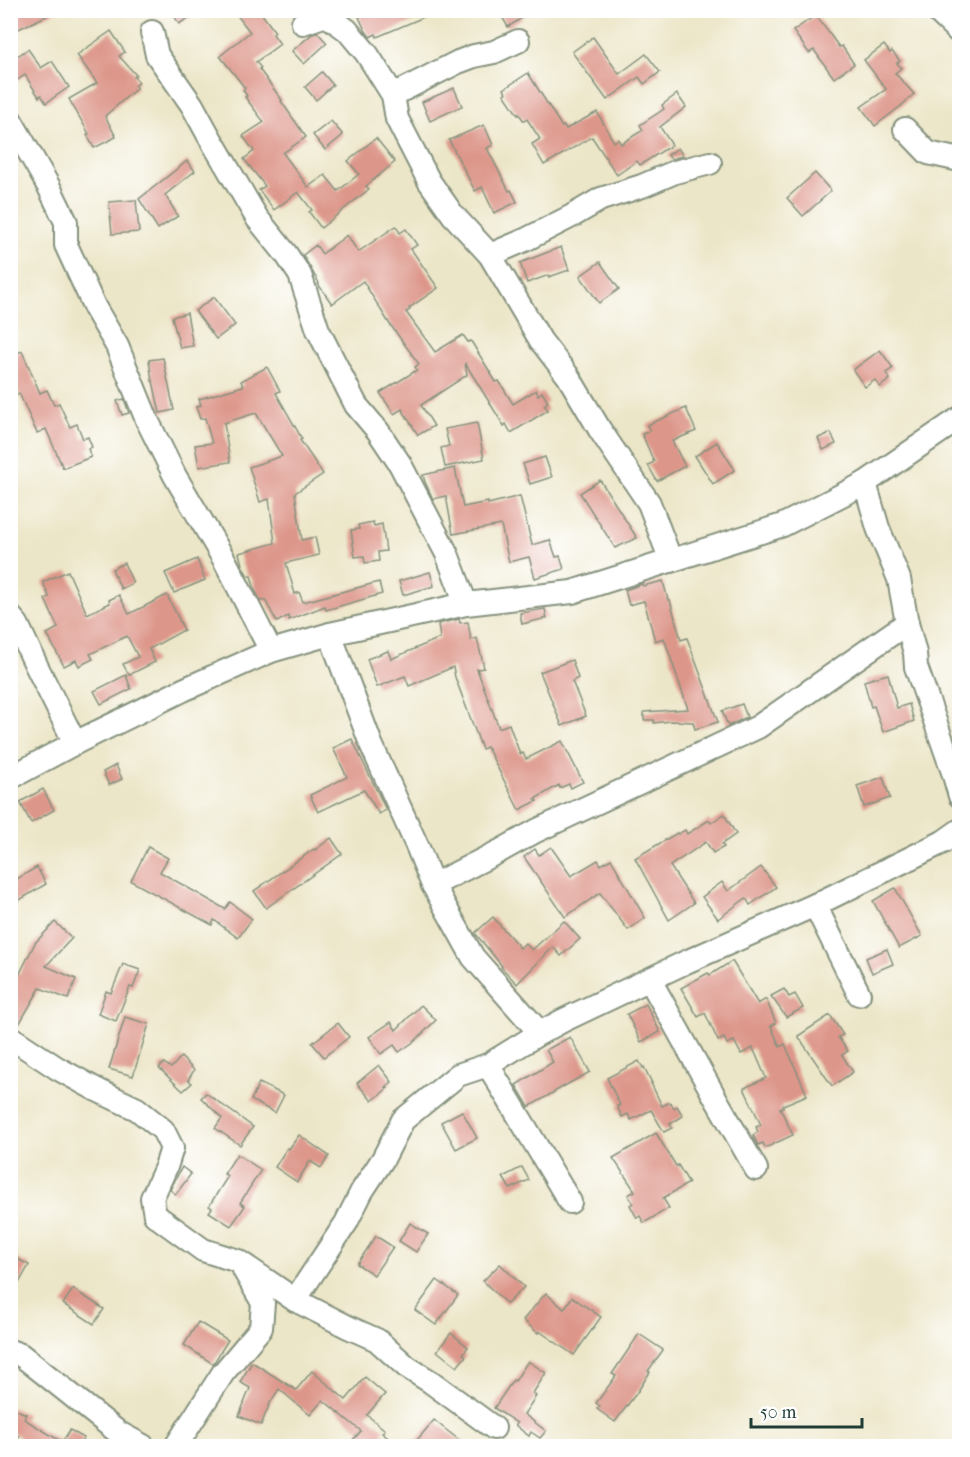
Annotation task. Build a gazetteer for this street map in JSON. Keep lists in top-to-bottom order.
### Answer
{
  "scale_bar": "50 m"
}
